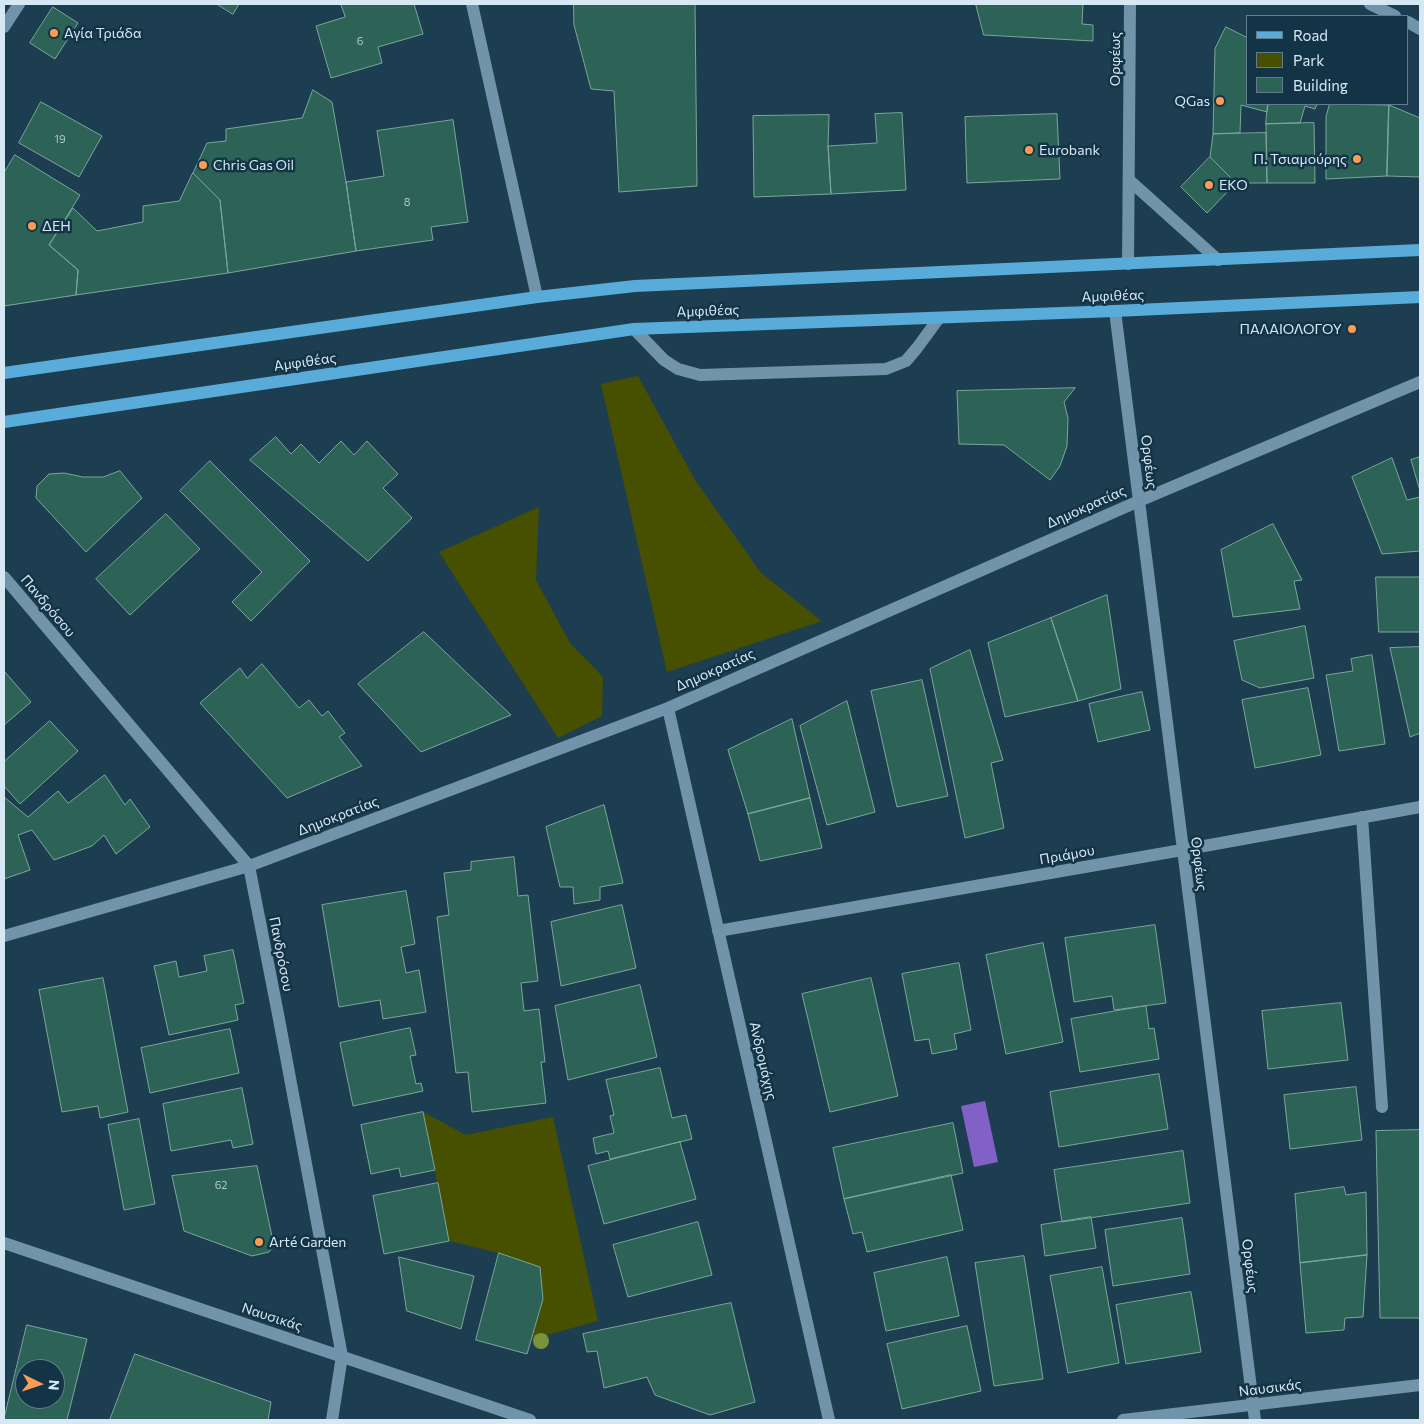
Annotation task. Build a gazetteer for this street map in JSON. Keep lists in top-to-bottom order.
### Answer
{
  "streets": {
    "main road": ["Αμφιθέας"],
    "street": [
      "Ορφέως",
      "Δημοκρατίας",
      "Πανδρόσου",
      "Πριάμου",
      "Ανδρομάχης",
      "Ναυσικάς"
    ]
  },
  "crossings": [
    ["Ορφέως", "Αμφιθέας"],
    ["Ορφέως", "Δημοκρατίας"],
    ["Ορφέως", "Πριάμου"],
    ["Ορφέως", "Ναυσικάς"],
    ["Δημοκρατίας", "Πανδρόσου"],
    ["Δημοκρατίας", "Ανδρομάχης"],
    ["Πανδρόσου", "Ναυσικάς"],
    ["Πριάμου", "Ανδρομάχης"]
  ],
  "places": [
    "Αγία Τριάδα",
    "QGas",
    "Eurobank",
    "Π. Τσιαμούρης",
    "Chris Gas Oil",
    "EKO",
    "ΔΕΗ",
    "ΠΑΛΑΙΟΛΟΓΟΥ",
    "Arté Garden"
  ],
  "house_numbers": [
    "6",
    "19",
    "8",
    "62"
  ],
  "legend": ["Road", "Park", "Building"],
  "north": "right"
}
